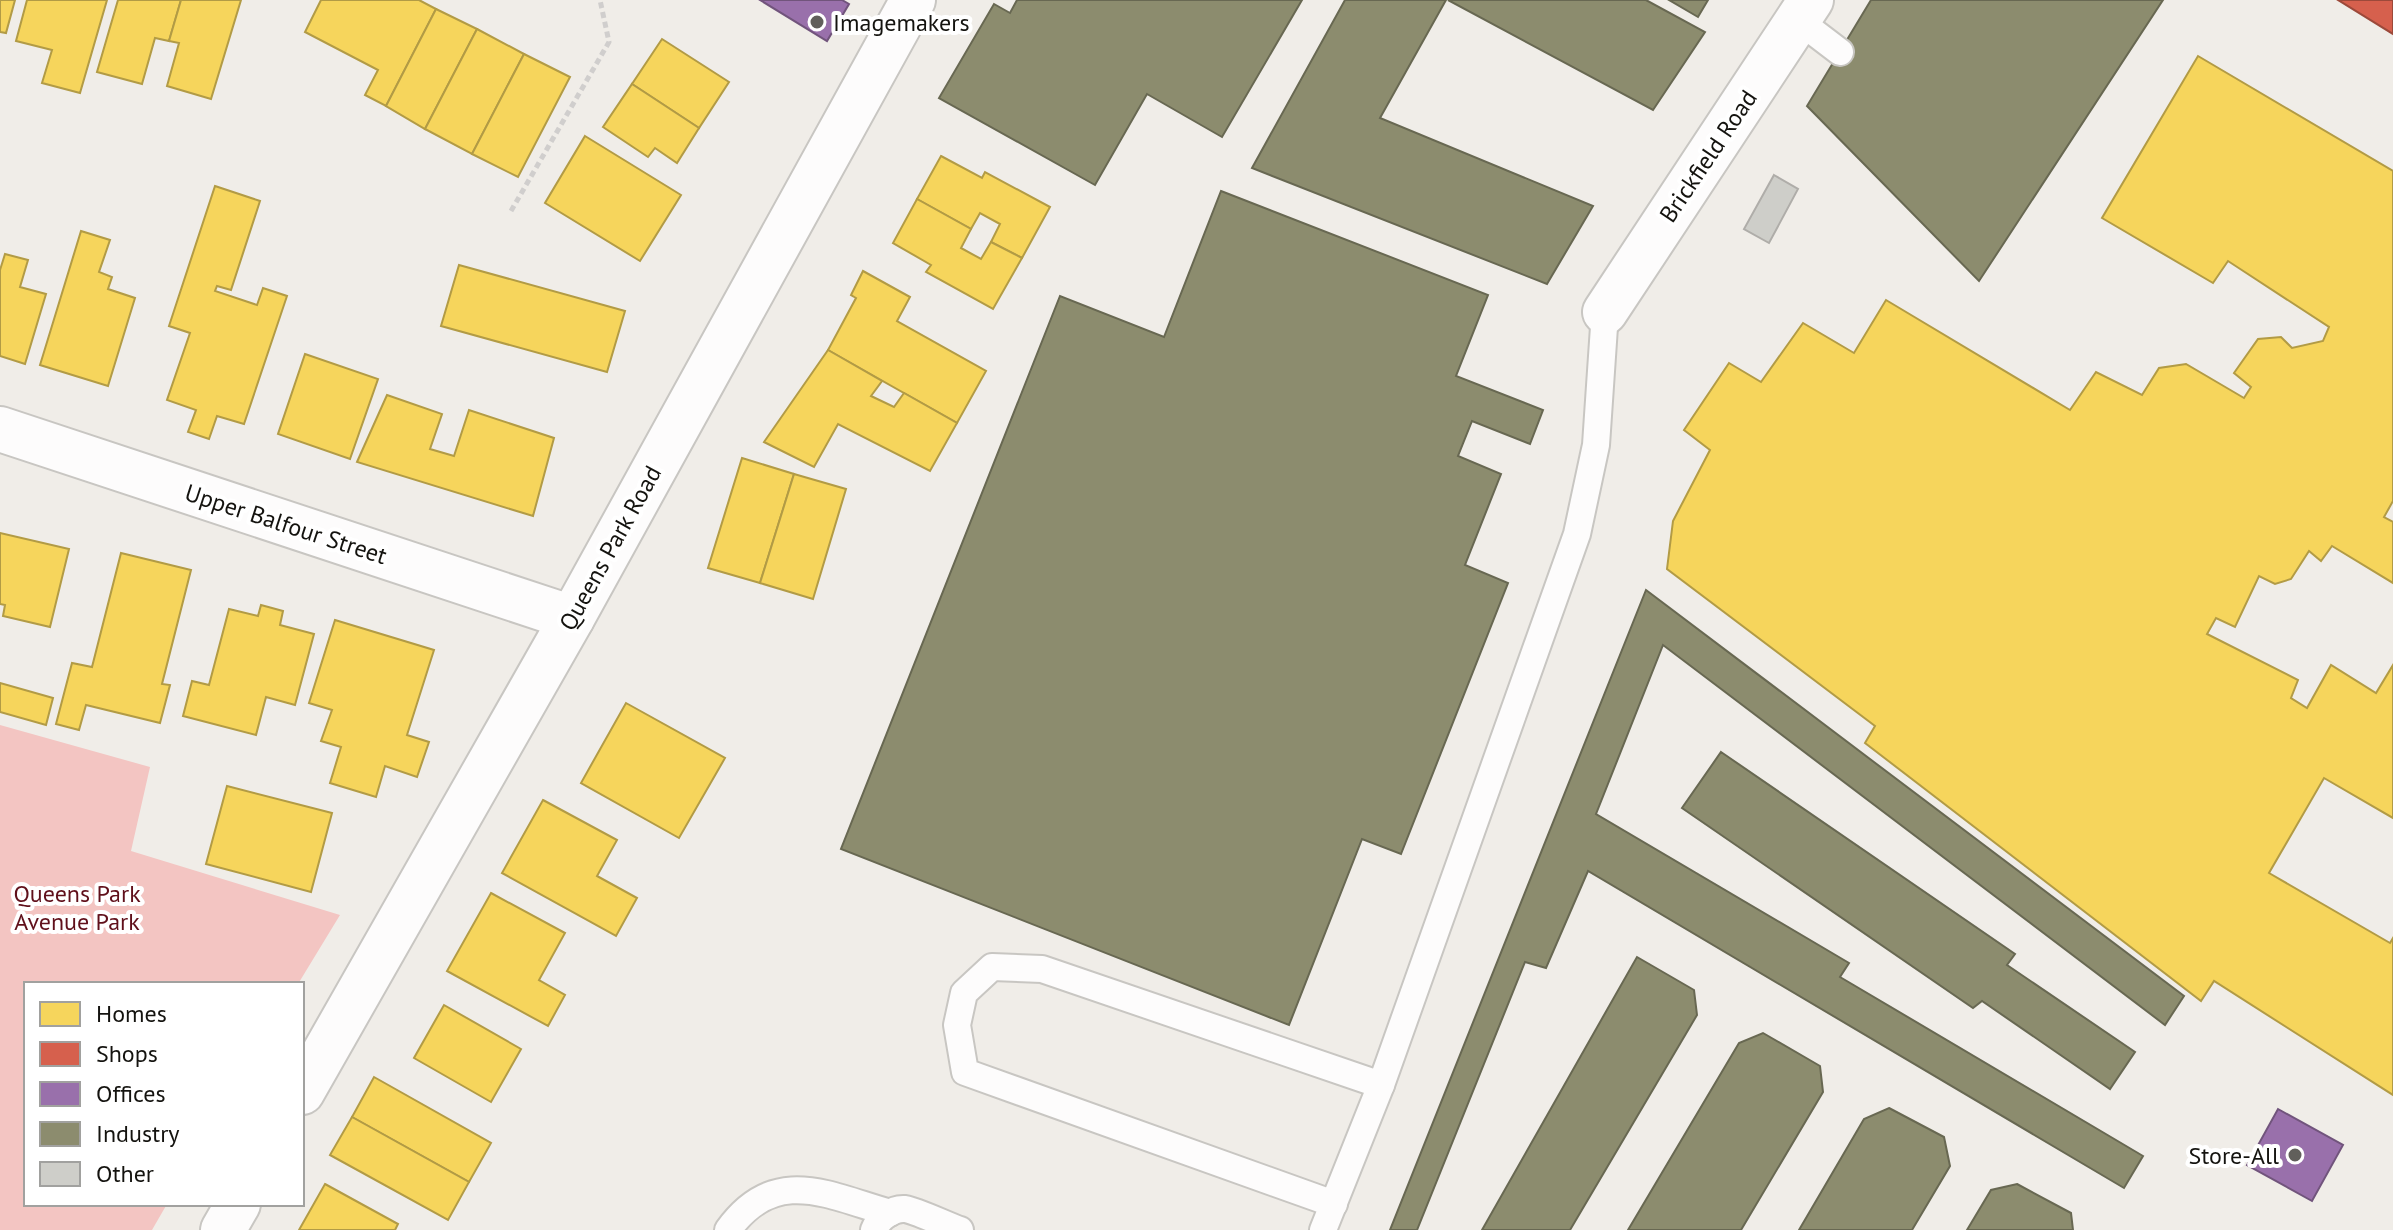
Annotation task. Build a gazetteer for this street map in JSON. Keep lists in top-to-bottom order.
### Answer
{
  "streets": {
    "street": ["Brickfield Road", "Upper Balfour Street", "Queens Park Road"]
  },
  "crossings": [
    ["Upper Balfour Street", "Queens Park Road"]
  ],
  "parks": ["Queens Park Avenue Park"],
  "places": ["Imagemakers", "Store-All"],
  "legend": [
    "Homes",
    "Shops",
    "Offices",
    "Industry",
    "Other"
  ]
}
